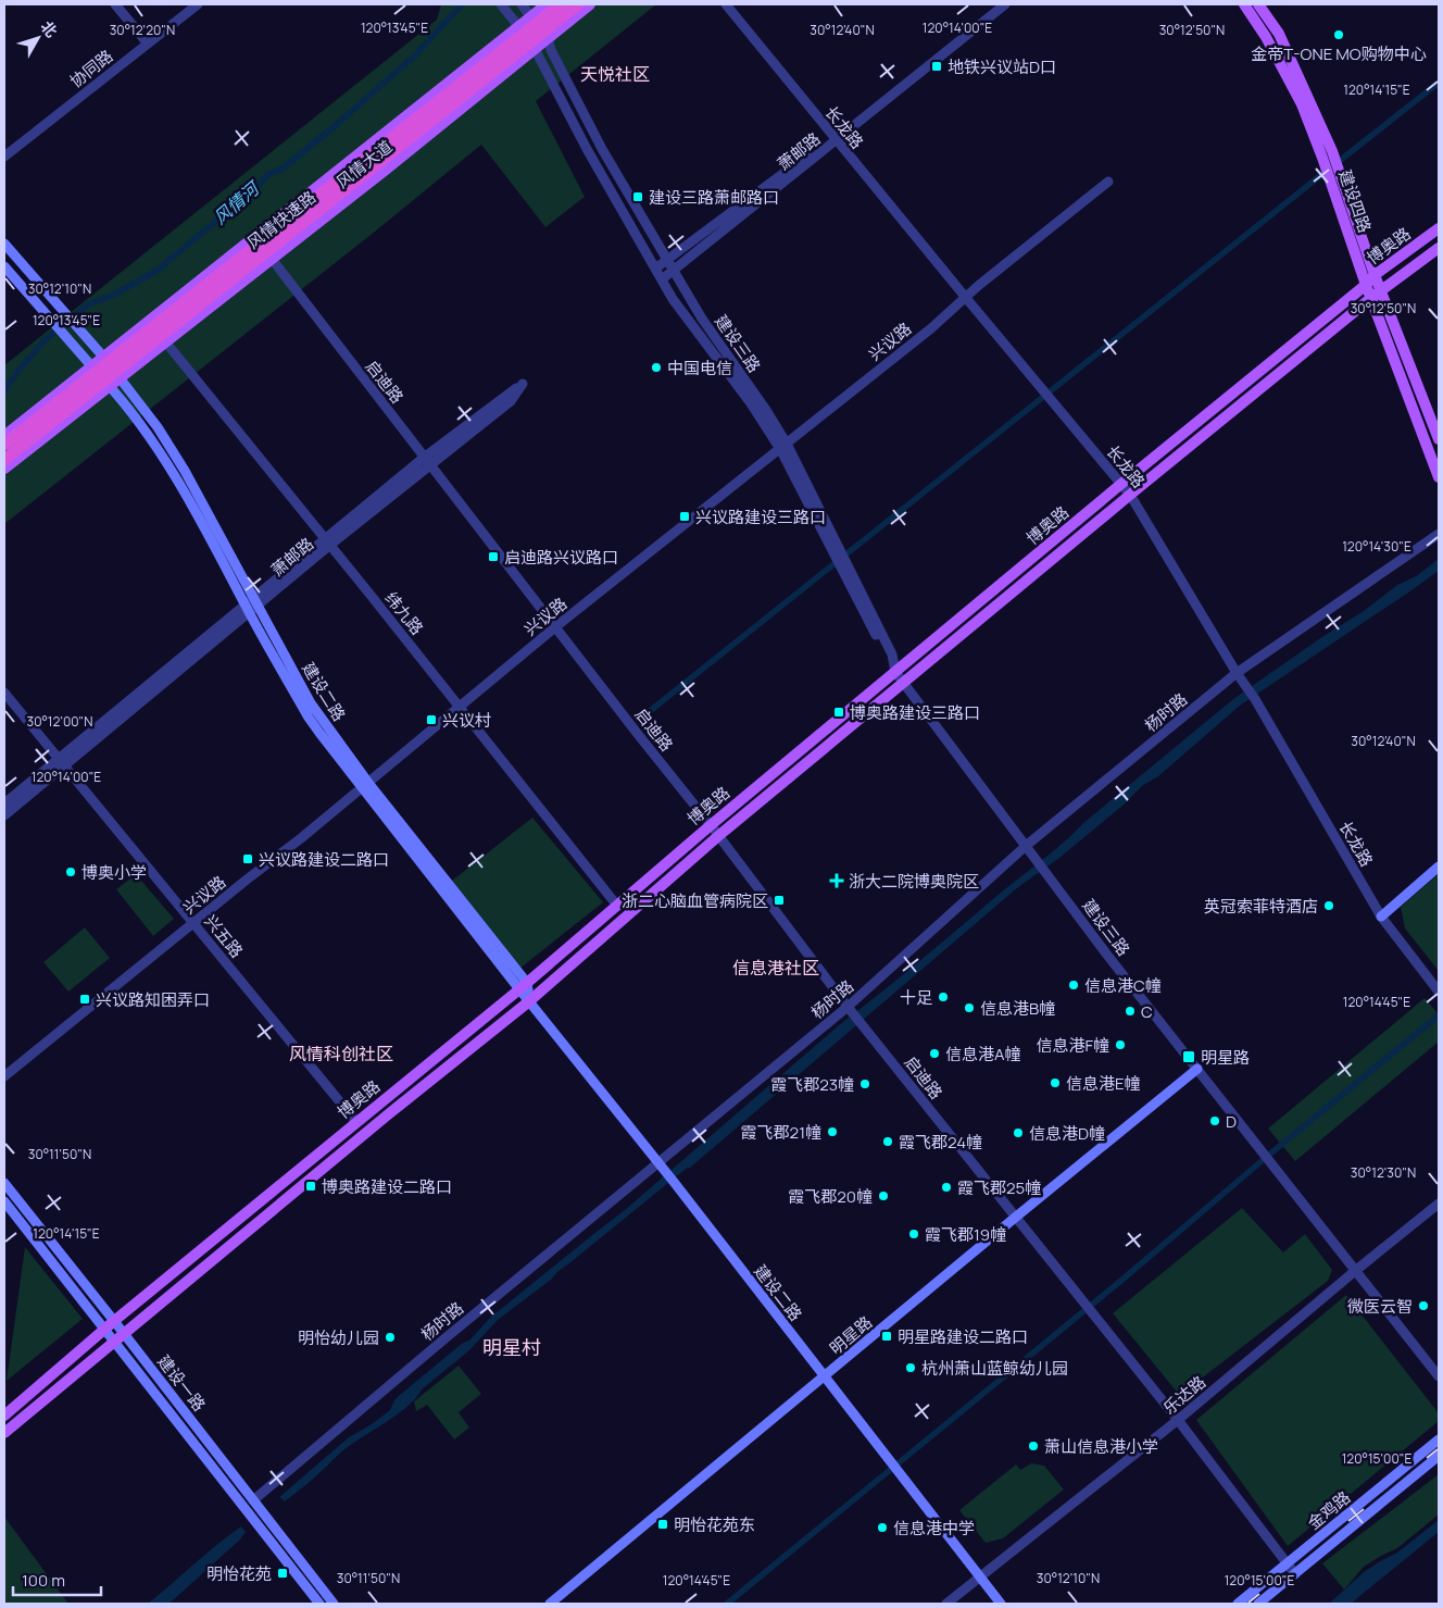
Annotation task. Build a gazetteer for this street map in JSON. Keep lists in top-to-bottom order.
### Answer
{
  "streets": {
    "highway": ["风情快速路"],
    "main road": [
      "风情大道",
      "建设四路",
      "博奥路",
      "建设二路",
      "明星路",
      "建设一路",
      "金鸡路"
    ],
    "street": [
      "协同路",
      "长龙路",
      "萧邮路",
      "兴议路",
      "建设三路",
      "启迪路",
      "纬九路",
      "杨时路",
      "兴五路",
      "乐达路"
    ]
  },
  "crossings": [
    ["长龙路", "萧邮路"],
    ["长龙路", "博奥路"],
    ["长龙路", "兴议路"],
    ["长龙路", "杨时路"],
    ["萧邮路", "建设三路"],
    ["萧邮路", "启迪路"],
    ["萧邮路", "纬九路"],
    ["萧邮路", "建设二路"],
    ["萧邮路", "兴五路"],
    ["风情大道", "建设三路"],
    ["风情大道", "启迪路"],
    ["风情大道", "纬九路"],
    ["风情大道", "建设二路"],
    ["建设四路", "博奥路"],
    ["博奥路", "建设三路"],
    ["博奥路", "启迪路"],
    ["博奥路", "纬九路"],
    ["博奥路", "建设二路"],
    ["博奥路", "兴五路"],
    ["博奥路", "建设一路"],
    ["兴议路", "建设三路"],
    ["兴议路", "启迪路"],
    ["兴议路", "纬九路"],
    ["兴议路", "建设二路"],
    ["兴议路", "兴五路"],
    ["建设三路", "杨时路"],
    ["建设三路", "明星路"],
    ["建设三路", "乐达路"],
    ["启迪路", "杨时路"],
    ["启迪路", "明星路"],
    ["启迪路", "乐达路"],
    ["启迪路", "金鸡路"],
    ["建设二路", "杨时路"],
    ["建设二路", "明星路"],
    ["建设二路", "乐达路"],
    ["杨时路", "建设一路"]
  ],
  "districts": [
    "天悦社区",
    "信息港社区",
    "风情科创社区",
    "明星村"
  ],
  "water": ["风情河"],
  "places": {
    "other": [
      "金帝T-ONE MO购物中心",
      "中国电信",
      "博奥小学",
      "英冠索菲特酒店",
      "信息港C幢",
      "十足",
      "信息港B幢",
      "C",
      "信息港F幢",
      "信息港A幢",
      "信息港E幢",
      "霞飞郡23幢",
      "D",
      "霞飞郡21幢",
      "信息港D幢",
      "霞飞郡24幢",
      "霞飞郡25幢",
      "霞飞郡20幢",
      "霞飞郡19幢",
      "微医云智",
      "明怡幼儿园",
      "杭州萧山蓝鲸幼儿园",
      "萧山信息港小学",
      "信息港中学"
    ],
    "transit": [
      "地铁兴议站D口",
      "建设三路萧邮路口",
      "兴议路建设三路口",
      "启迪路兴议路口",
      "博奥路建设三路口",
      "兴议村",
      "兴议路建设二路口",
      "浙二心脑血管病院区",
      "兴议路知困弄口",
      "明星路",
      "博奥路建设二路口",
      "明星路建设二路口",
      "明怡花苑东",
      "明怡花苑"
    ],
    "health": ["浙大二院博奥院区"]
  },
  "scale_bar": "100 m",
  "north": "top right",
  "coordinates": [
    "120°13'45\"E",
    "120°14'00\"E",
    "30°12'20\"N",
    "30°12'40\"N",
    "30°12'50\"N",
    "120°14'15\"E",
    "30°12'10\"N",
    "120°14'30\"E",
    "30°12'00\"N",
    "120°14'45\"E",
    "30°11'50\"N",
    "30°12'30\"N",
    "120°15'00\"E"
  ]
}
